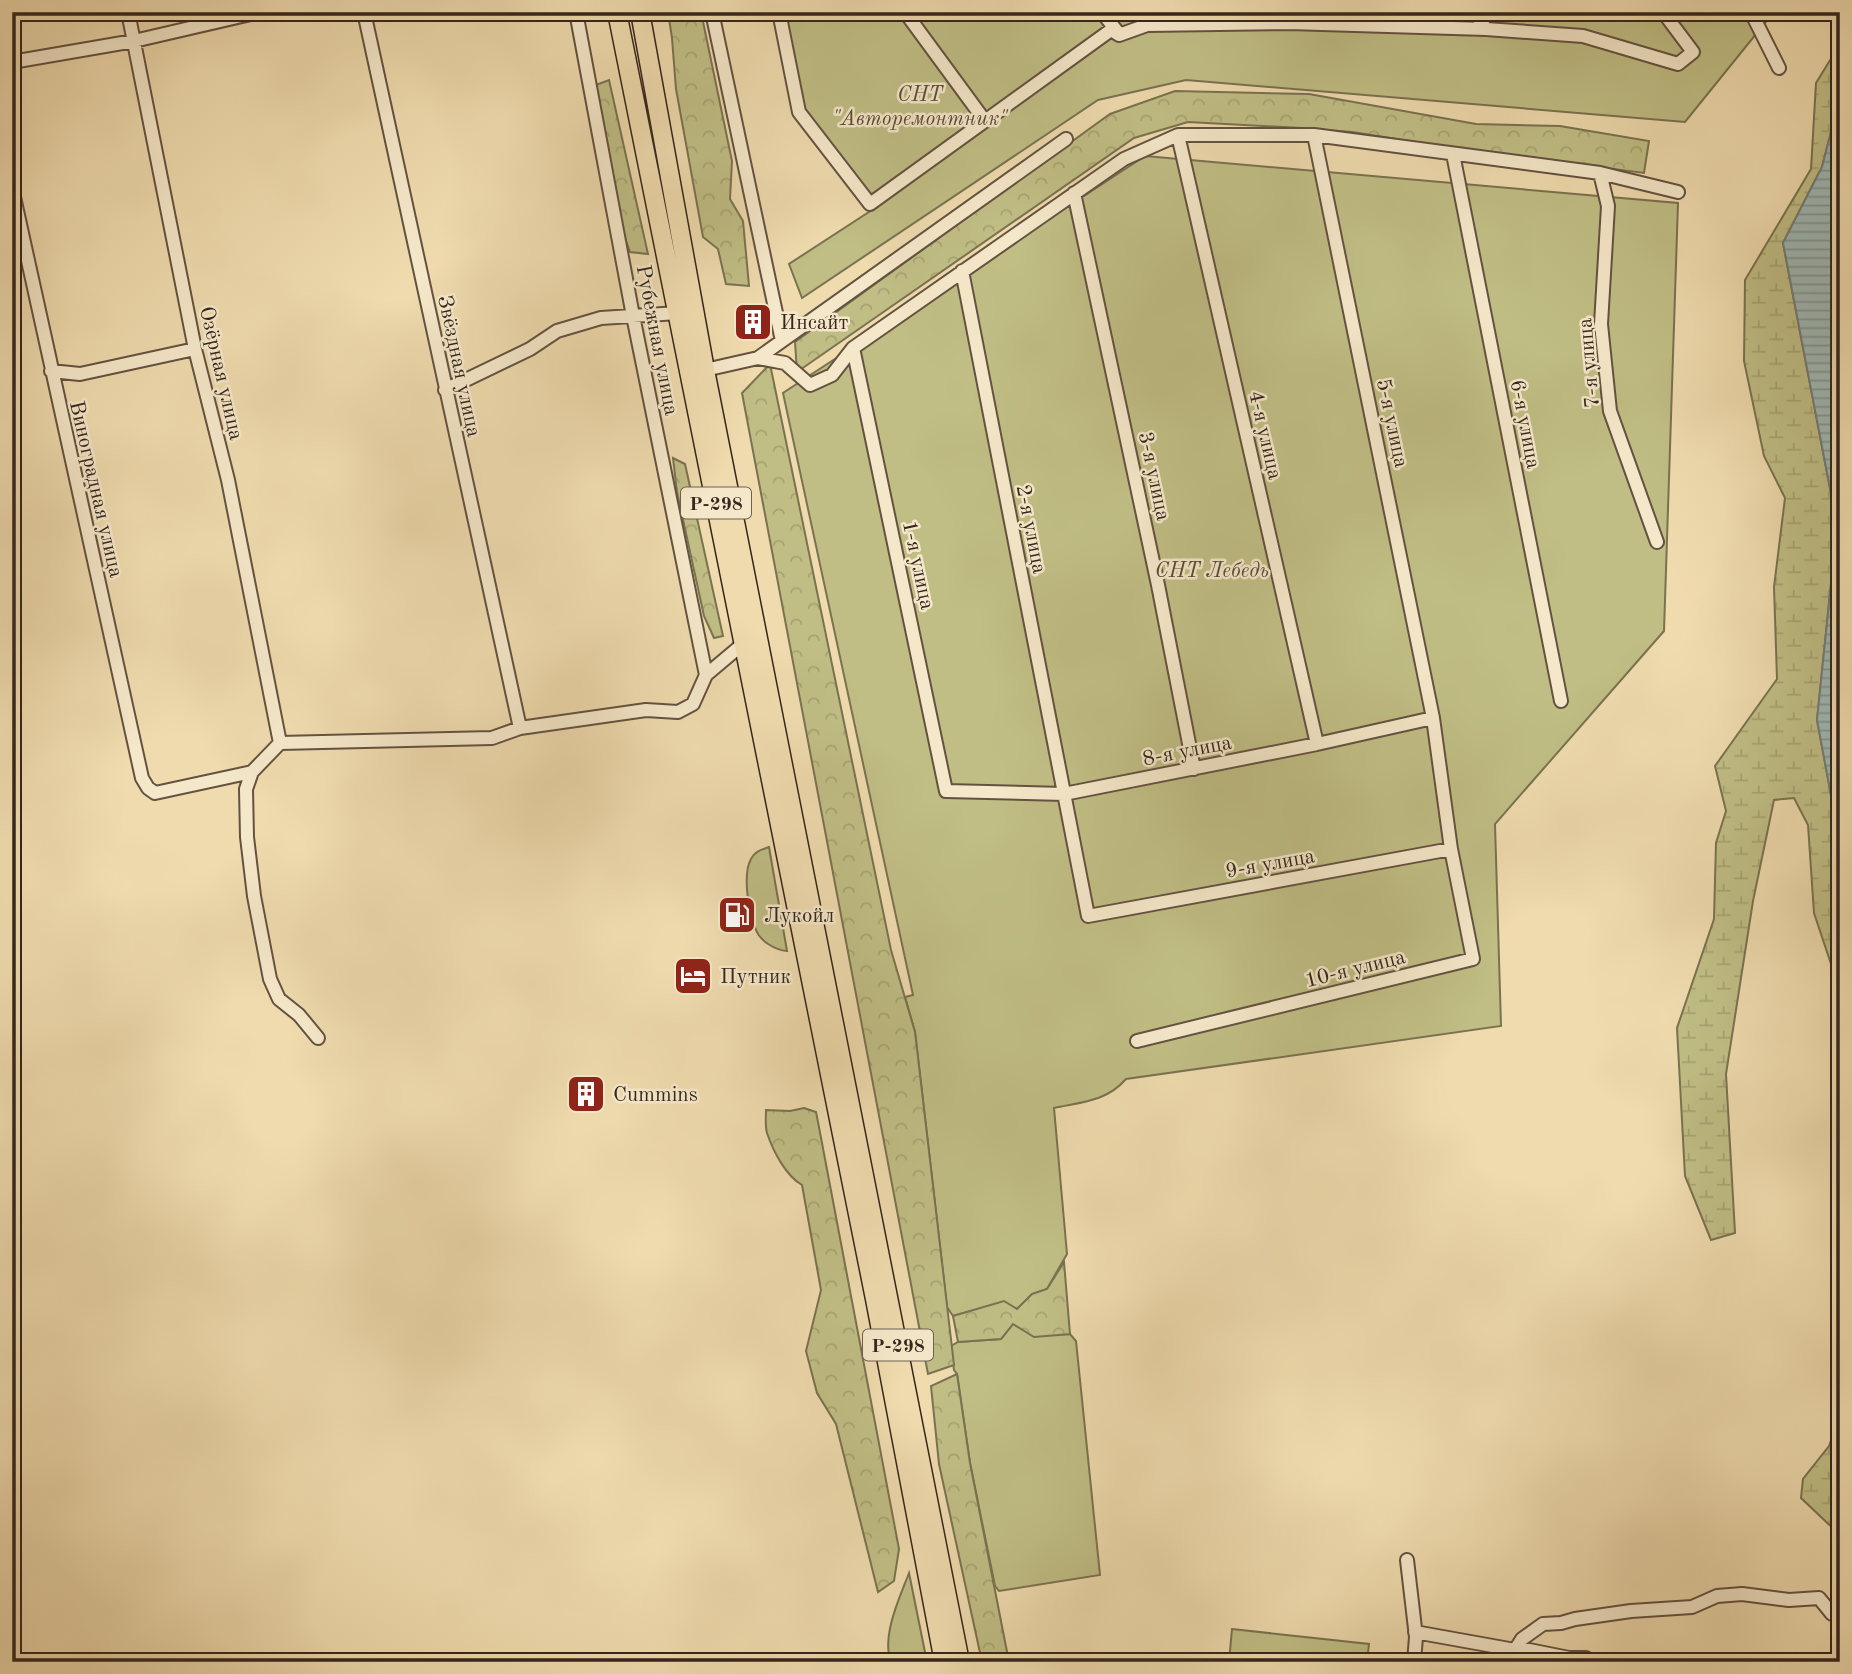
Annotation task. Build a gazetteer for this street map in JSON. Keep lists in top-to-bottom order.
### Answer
{
  "streets": {
    "highway": ["Р-298"],
    "street": [
      "Рубежная улица",
      "7-я улица",
      "Звёздная улица",
      "Озёрная улица",
      "5-я улица",
      "6-я улица",
      "4-я улица",
      "3-я улица",
      "Виноградная улица",
      "2-я улица",
      "1-я улица",
      "8-я улица",
      "9-я улица",
      "10-я улица"
    ]
  },
  "crossings": [
    ["5-я улица", "8-я улица"],
    ["4-я улица", "8-я улица"],
    ["3-я улица", "8-я улица"],
    ["2-я улица", "8-я улица"],
    ["2-я улица", "9-я улица"],
    ["1-я улица", "8-я улица"],
    ["8-я улица", "9-я улица"],
    ["9-я улица", "10-я улица"]
  ],
  "parks": ["СНТ \"Авторемонтник\"", "СНТ Лебедь"],
  "places": {
    "building": ["Инсайт", "Cummins"],
    "fuel station": ["Лукойл"],
    "hotel": ["Путник"]
  }
}
